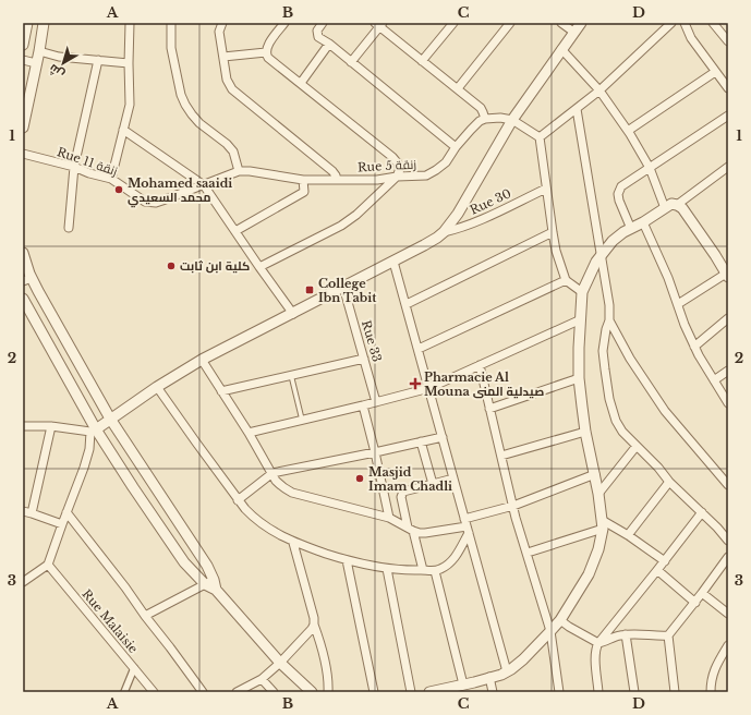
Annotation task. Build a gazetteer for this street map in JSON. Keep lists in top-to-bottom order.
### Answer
{
  "streets": {
    "street": [
      "Rue 11 زنقة",
      "Rue 5 زنقة",
      "Rue 30",
      "Rue 33",
      "Rue Malaisie"
    ]
  },
  "crossings": [
    ["Rue 11 زنقة", "Rue 5 زنقة"]
  ],
  "places": {
    "other": ["Mohamed saaidi محمد السعيدي", "كلية ابن ثابت", "Masjid Imam Chadli"],
    "transit": ["College Ibn Tabit"],
    "health": ["Pharmacie Al Mouna صيدلية المنى"]
  },
  "north": "bottom left",
  "grid": {
    "columns": [
      "A",
      "B",
      "C",
      "D"
    ],
    "rows": ["1", "2", "3"]
  }
}
